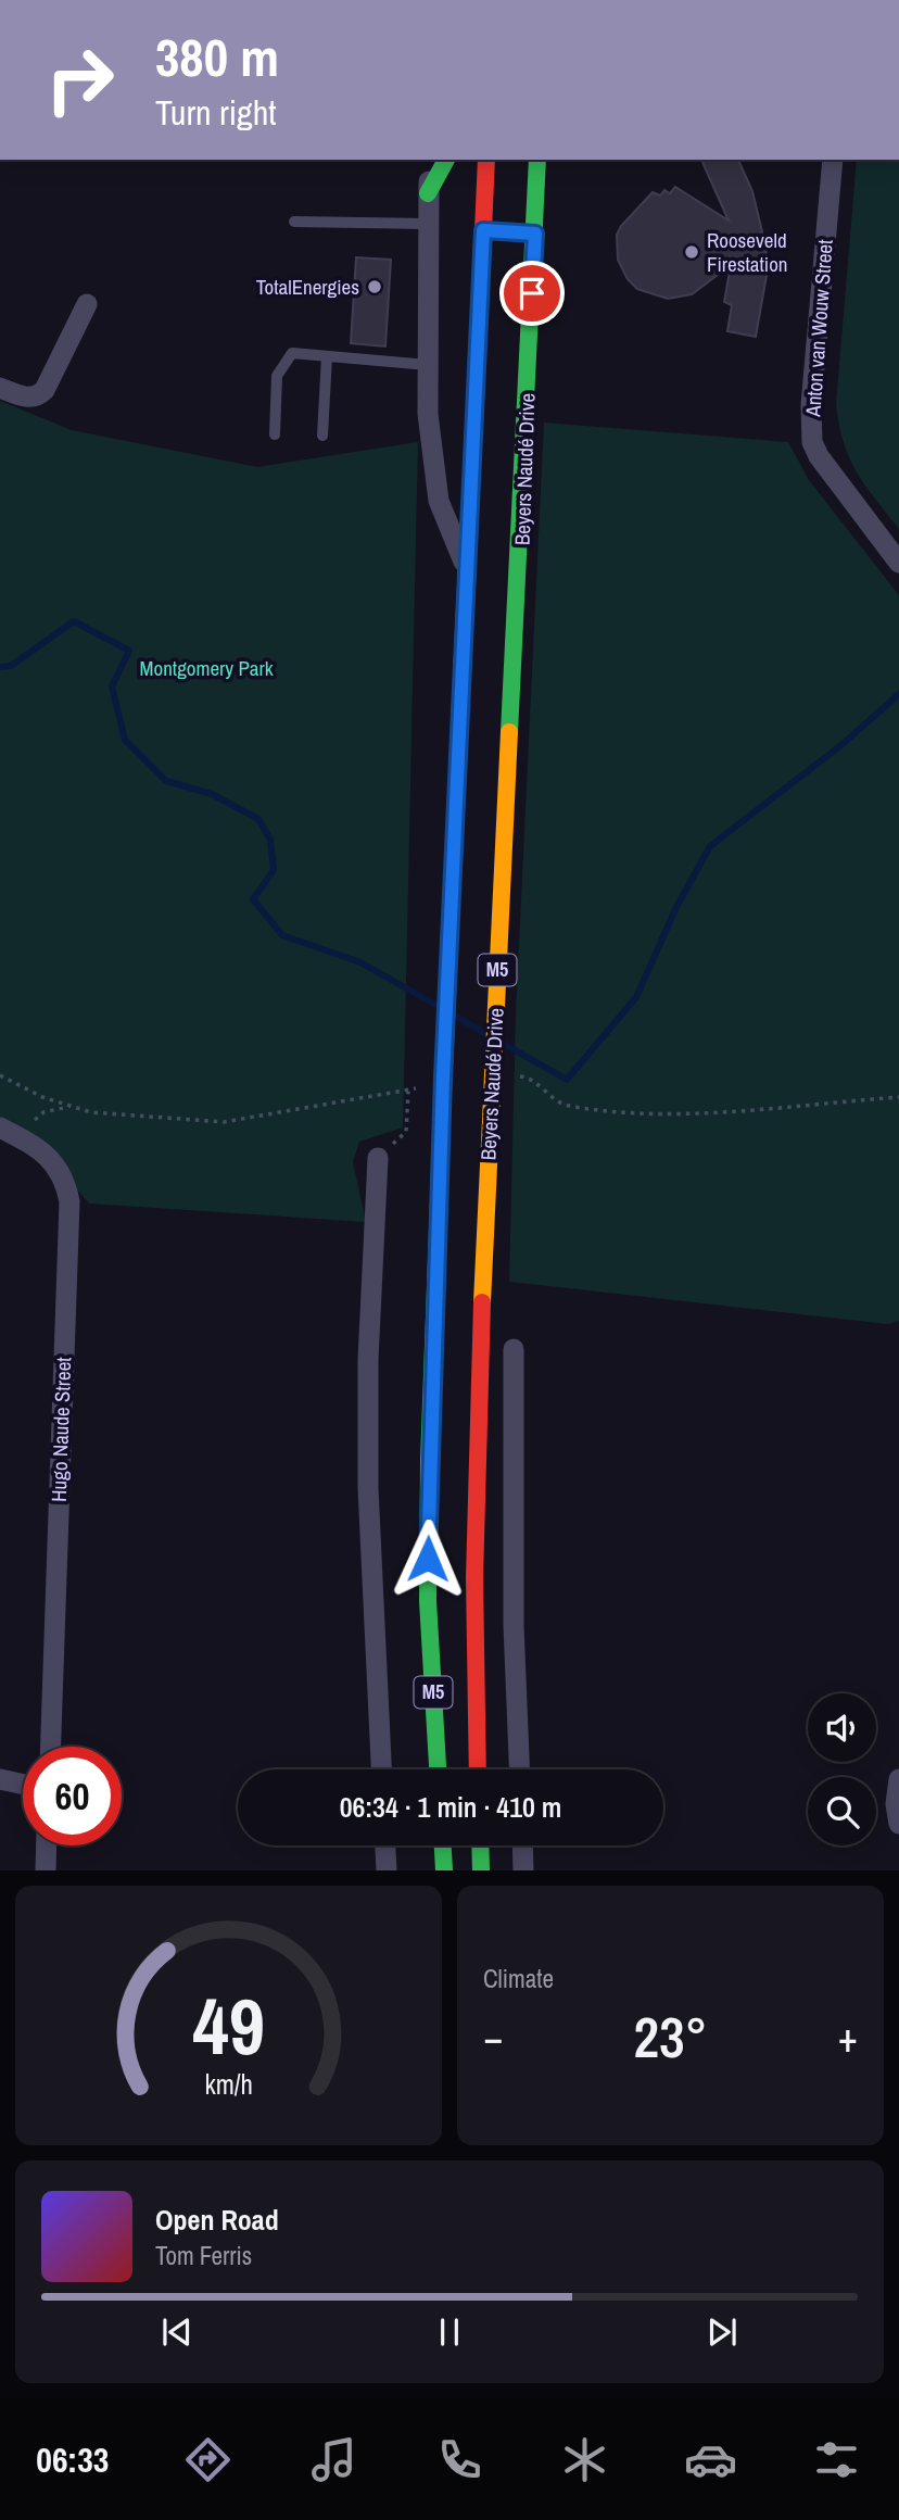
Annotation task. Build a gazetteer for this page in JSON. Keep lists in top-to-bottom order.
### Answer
{
  "streets": {
    "main road": ["Beyers Naudé Drive", "M5"],
    "street": ["Anton van Wouw Street", "Hugo Naude Street"]
  },
  "parks": ["Montgomery Park"],
  "places": ["Rooseveld Firestation", "TotalEnergies"],
  "page": {
    "turn": ["380 m", "Turn right"],
    "limit": "60",
    "trip": "06:34 · 1 min · 410 m",
    "tile": "Climate",
    "heat": ["−", "23°", "+"],
    "song": ["Open Road", "Tom Ferris"],
    "tabs": "06:33",
    "gauge": ["49", "km/h"]
  }
}
